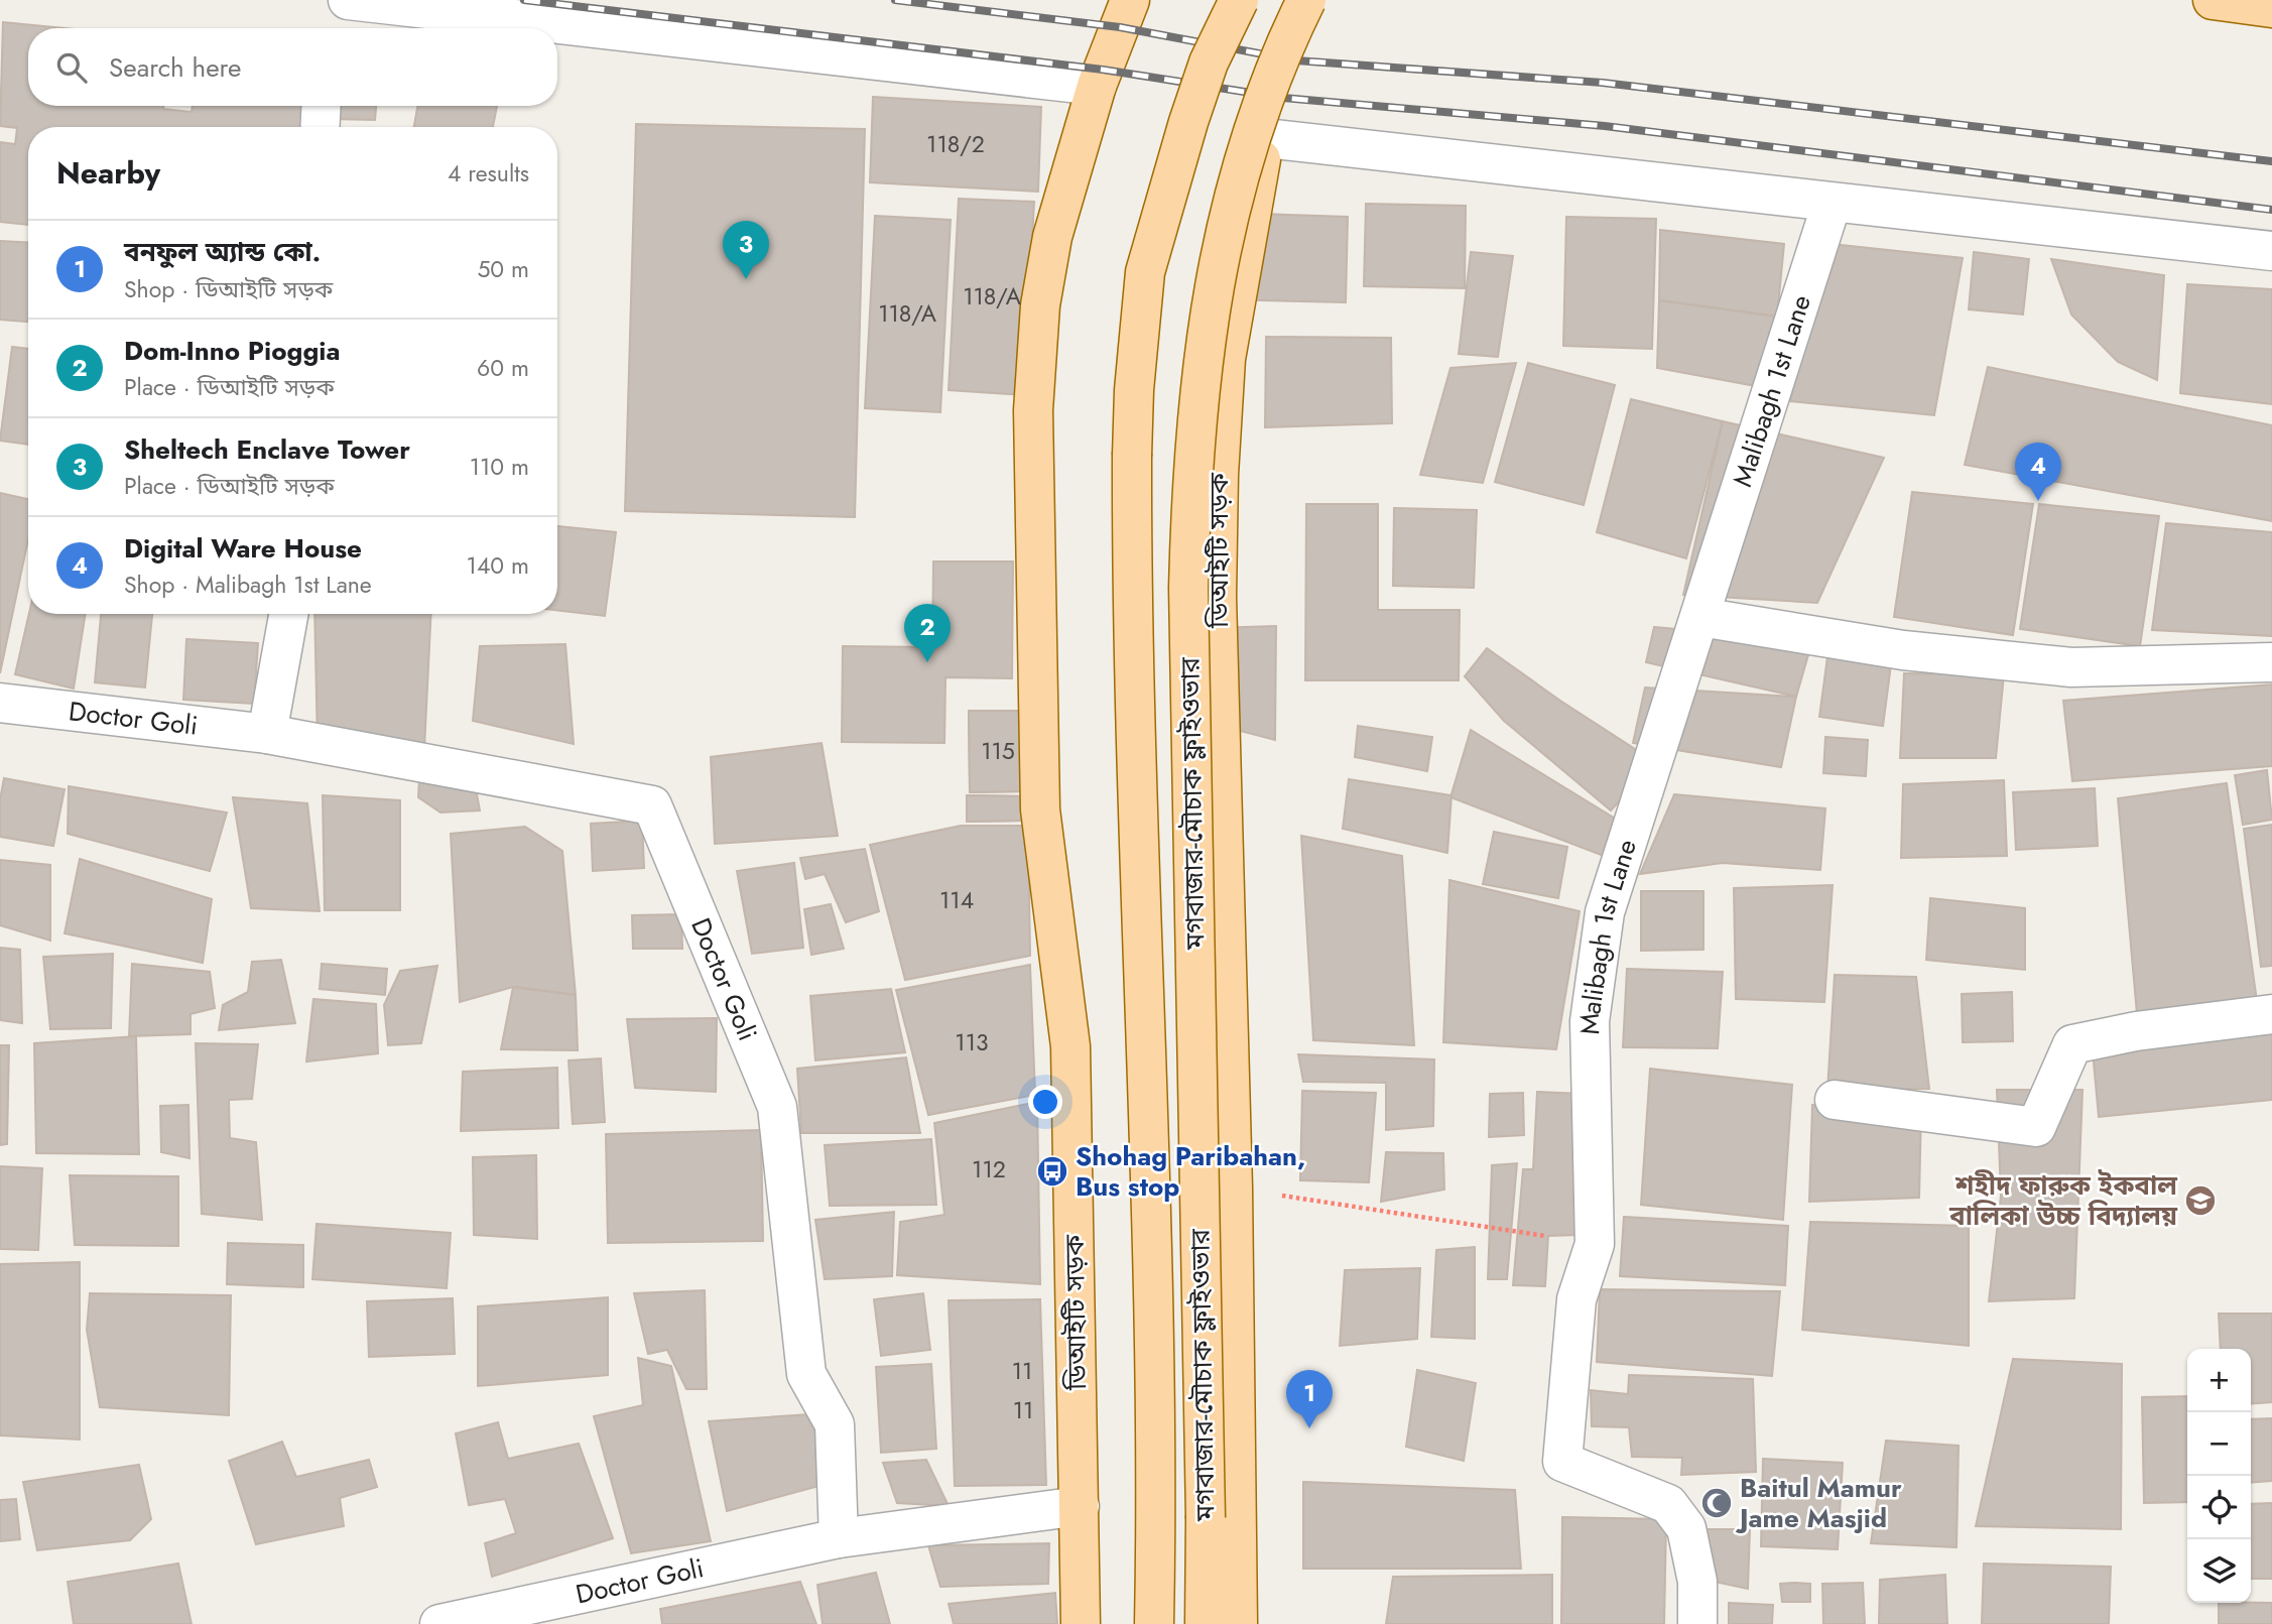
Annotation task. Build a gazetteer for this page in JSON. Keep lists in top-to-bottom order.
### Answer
{
  "streets": {
    "main road": ["ডিআইটি সড়ক", "মগবাজার-মৌচাক ফ্লাইওভার"],
    "street": ["Malibagh 1st Lane", "Doctor Goli"]
  },
  "crossings": [
    ["ডিআইটি সড়ক", "Doctor Goli"]
  ],
  "places": {
    "bus stop": ["Shohag Paribahan, Bus stop"],
    "school or university": ["শহীদ ফারুক ইকবাল বালিকা উচ্চ বিদ্যালয়"],
    "mosque": ["Baitul Mamur Jame Masjid"]
  },
  "house_numbers": [
    "118/2",
    "118/A",
    "118/A",
    "115",
    "114",
    "113",
    "112",
    "11",
    "11"
  ],
  "page": {
    "search": "Search here",
    "heading": ["Nearby", "4 results"],
    "list": [
      {
        "mark": "1",
        "name": "বনফুল অ্যান্ড কো.",
        "note": "Shop · ডিআইটি সড়ক",
        "value": "50 m"
      },
      {
        "mark": "2",
        "name": "Dom-Inno Pioggia",
        "note": "Place · ডিআইটি সড়ক",
        "value": "60 m"
      },
      {
        "mark": "3",
        "name": "Sheltech Enclave Tower",
        "note": "Place · ডিআইটি সড়ক",
        "value": "110 m"
      },
      {
        "mark": "4",
        "name": "Digital Ware House",
        "note": "Shop · Malibagh 1st Lane",
        "value": "140 m"
      }
    ],
    "pins": [
      "3",
      "4",
      "2",
      "1"
    ],
    "map_buttons": ["+", "−"]
  }
}
